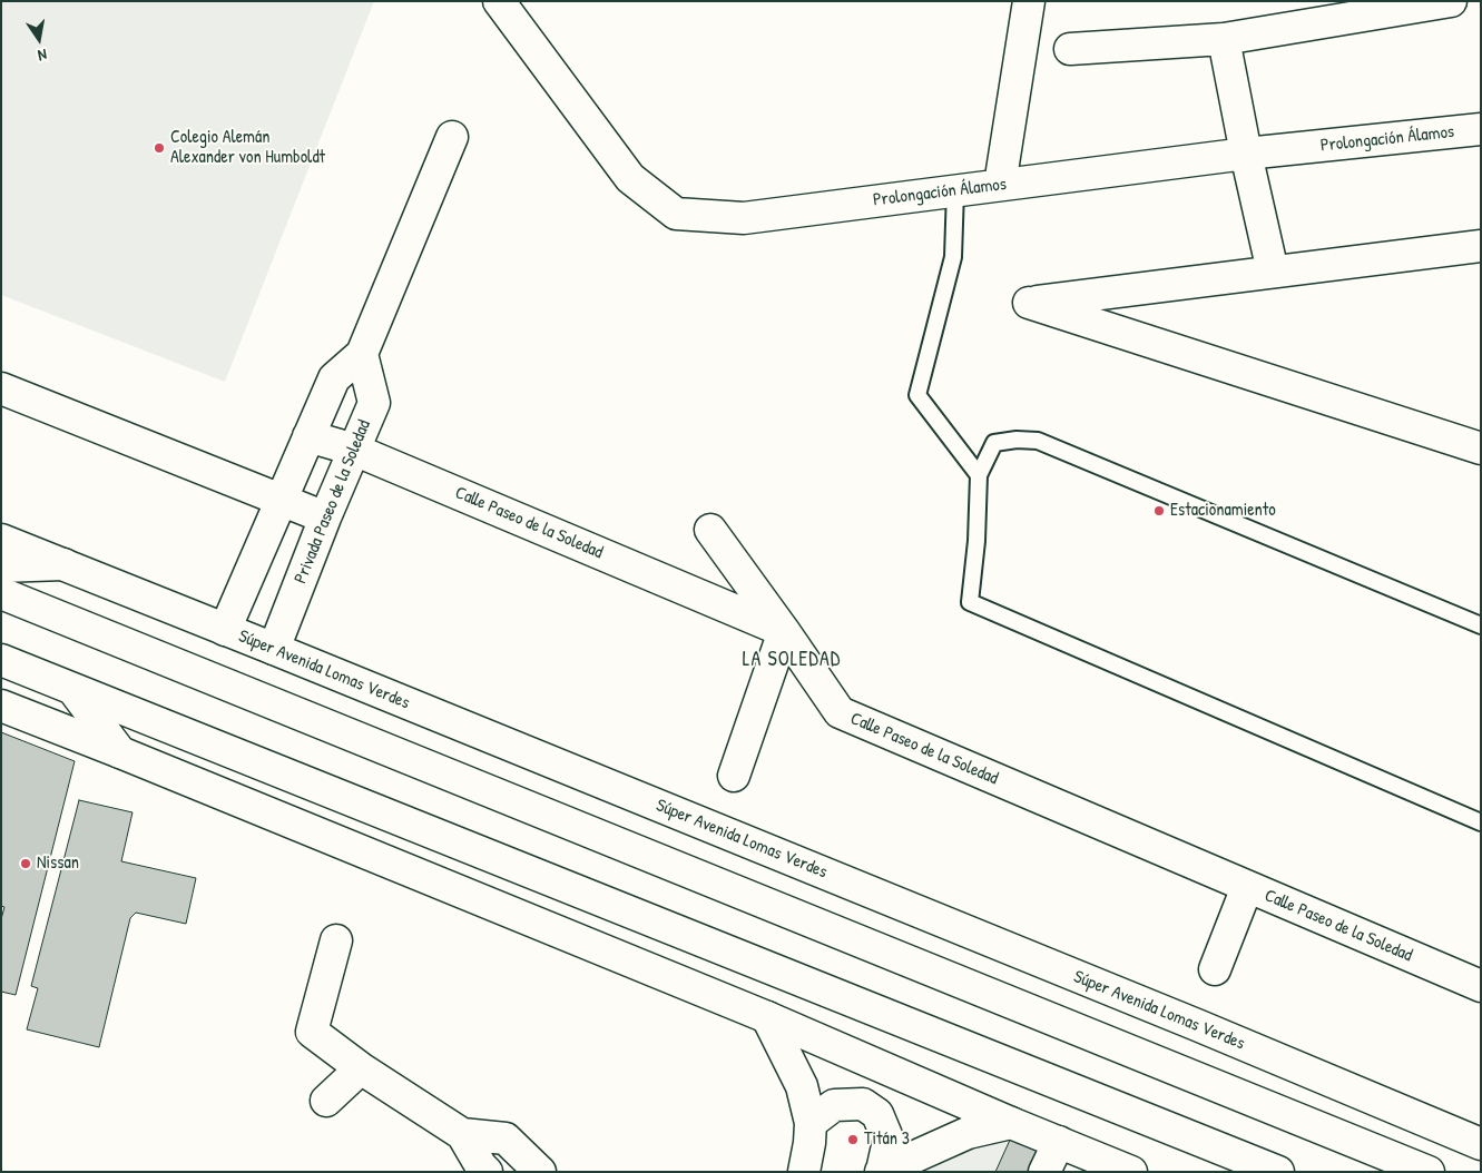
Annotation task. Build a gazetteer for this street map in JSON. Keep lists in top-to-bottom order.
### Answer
{
  "streets": {
    "street": [
      "Prolongación Álamos",
      "Privada Paseo de la Soledad",
      "Calle Paseo de la Soledad",
      "Súper Avenida Lomas Verdes"
    ]
  },
  "crossings": [
    ["Privada Paseo de la Soledad", "Calle Paseo de la Soledad"],
    ["Privada Paseo de la Soledad", "Súper Avenida Lomas Verdes"]
  ],
  "districts": ["LA SOLEDAD"],
  "places": [
    "Colegio Alemán Alexander von Humboldt",
    "Estacionamiento",
    "Nissan",
    "Titán 3"
  ],
  "north": "bottom"
}
